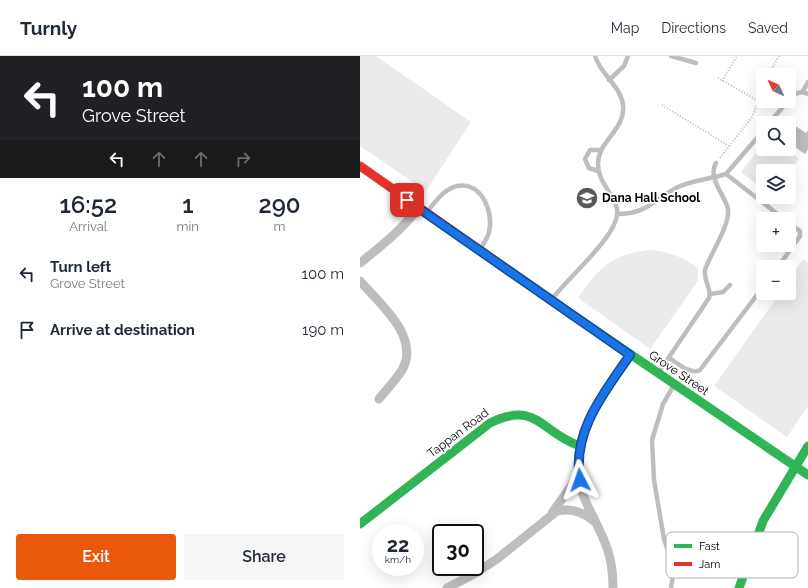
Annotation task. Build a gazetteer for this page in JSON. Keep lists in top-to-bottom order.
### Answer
{
  "streets": {
    "street": ["Grove Street", "Tappan Road"]
  },
  "places": {
    "school or university": ["Dana Hall School"]
  },
  "legend": ["Fast", "Jam"],
  "north": "top left",
  "page": {
    "header": "Turnly",
    "nav": ["Map", "Directions", "Saved"],
    "turn": ["100 m", "Grove Street"],
    "map_buttons": ["+", "−"],
    "eta": [
      "16:52",
      "Arrival",
      "1",
      "min",
      "290",
      "m"
    ],
    "list": [
      {
        "name": "Turn left",
        "note": "Grove Street",
        "value": "100 m"
      },
      {
        "name": "Arrive at destination",
        "value": "190 m"
      }
    ],
    "speed": "22 km/h",
    "limit": "30",
    "buttons": ["Exit", "Share"]
  }
}
